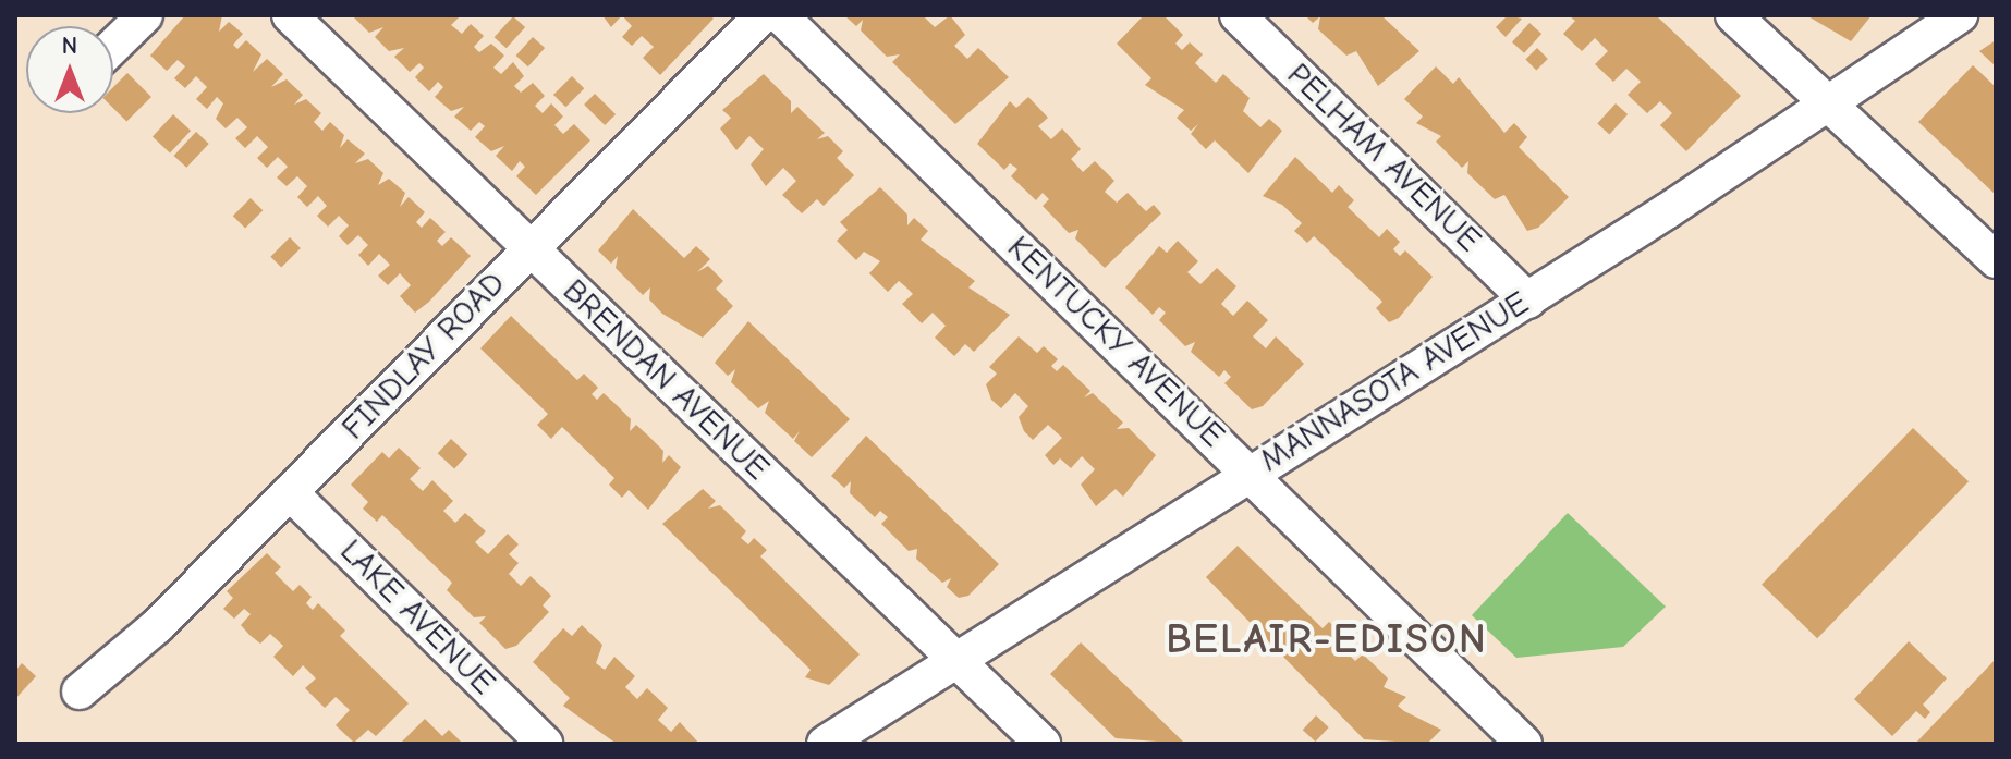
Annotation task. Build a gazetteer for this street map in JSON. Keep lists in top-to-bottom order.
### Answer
{
  "streets": {
    "street": [
      "PELHAM AVENUE",
      "KENTUCKY AVENUE",
      "FINDLAY ROAD",
      "BRENDAN AVENUE",
      "MANNASOTA AVENUE",
      "LAKE AVENUE"
    ]
  },
  "crossings": [
    ["PELHAM AVENUE", "MANNASOTA AVENUE"],
    ["KENTUCKY AVENUE", "MANNASOTA AVENUE"],
    ["FINDLAY ROAD", "BRENDAN AVENUE"],
    ["FINDLAY ROAD", "LAKE AVENUE"],
    ["BRENDAN AVENUE", "MANNASOTA AVENUE"]
  ],
  "districts": ["BELAIR-EDISON"],
  "north": "top"
}
